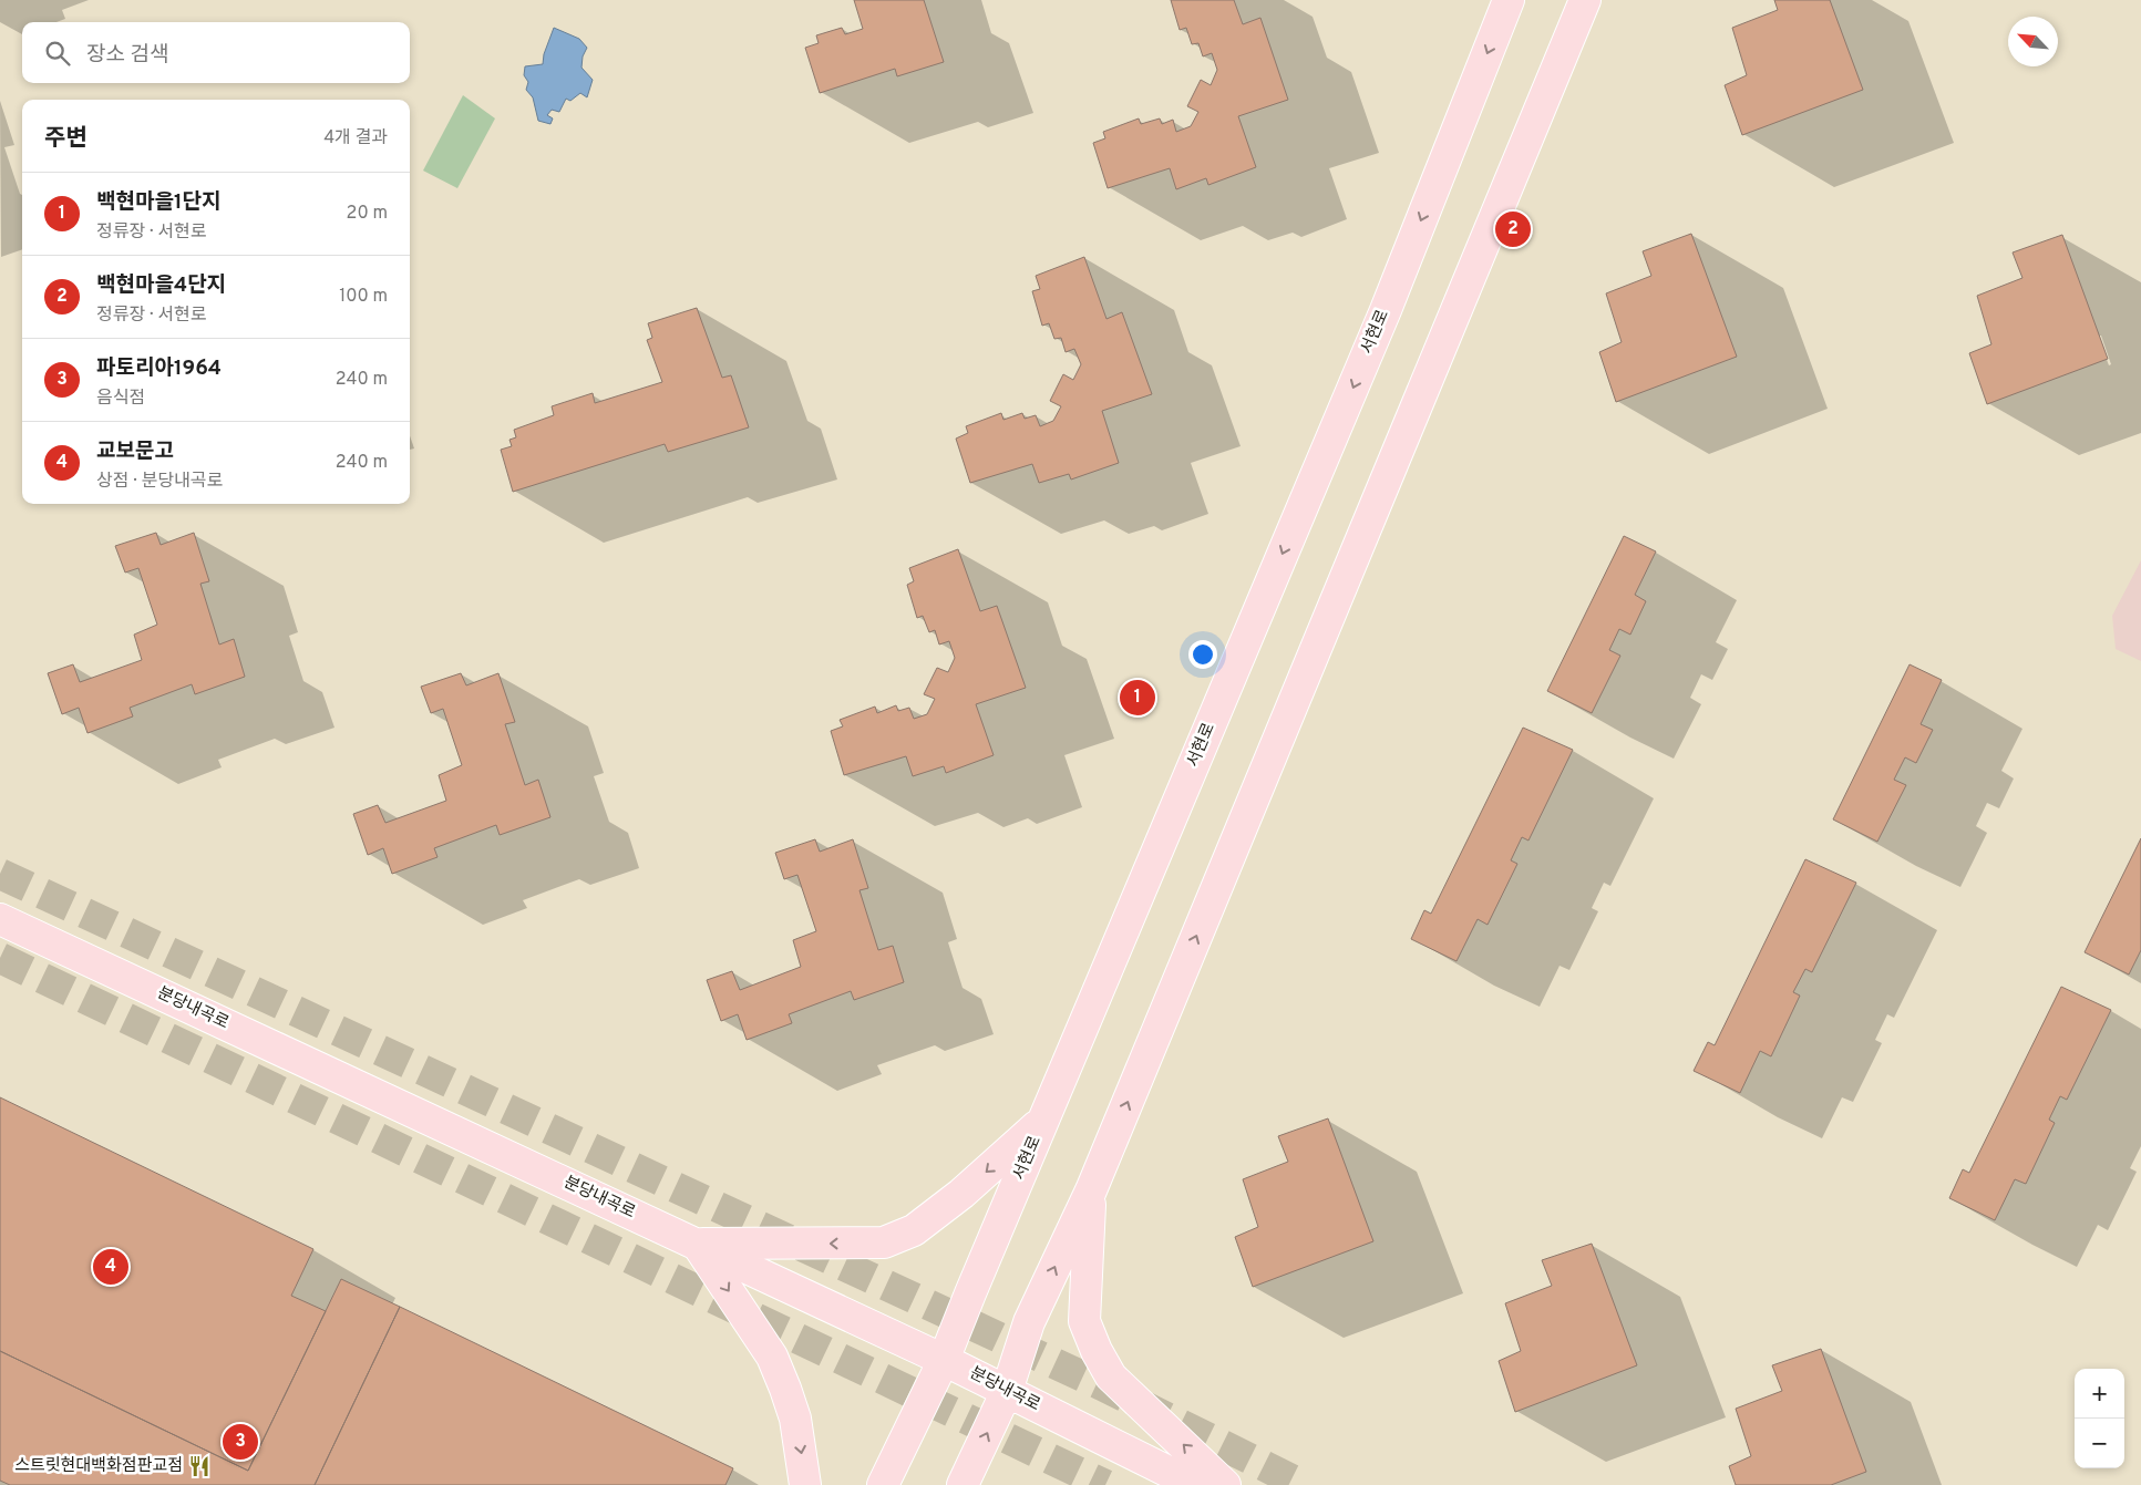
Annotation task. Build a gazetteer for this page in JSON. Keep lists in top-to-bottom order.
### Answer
{
  "streets": {
    "main road": ["서현로", "분당내곡로"]
  },
  "crossings": [
    ["서현로", "분당내곡로"]
  ],
  "places": {
    "restaurant": ["스트릿현대백화점판교점"]
  },
  "north": "top left",
  "page": {
    "search": "장소 검색",
    "heading": ["주변", "4개 결과"],
    "list": [
      {
        "mark": "1",
        "name": "백현마을1단지",
        "note": "정류장 · 서현로",
        "value": "20 m"
      },
      {
        "mark": "2",
        "name": "백현마을4단지",
        "note": "정류장 · 서현로",
        "value": "100 m"
      },
      {
        "mark": "3",
        "name": "파토리아1964",
        "note": "음식점",
        "value": "240 m"
      },
      {
        "mark": "4",
        "name": "교보문고",
        "note": "상점 · 분당내곡로",
        "value": "240 m"
      }
    ],
    "pins": [
      "2",
      "1",
      "4",
      "3"
    ],
    "map_buttons": ["+", "−"]
  }
}
